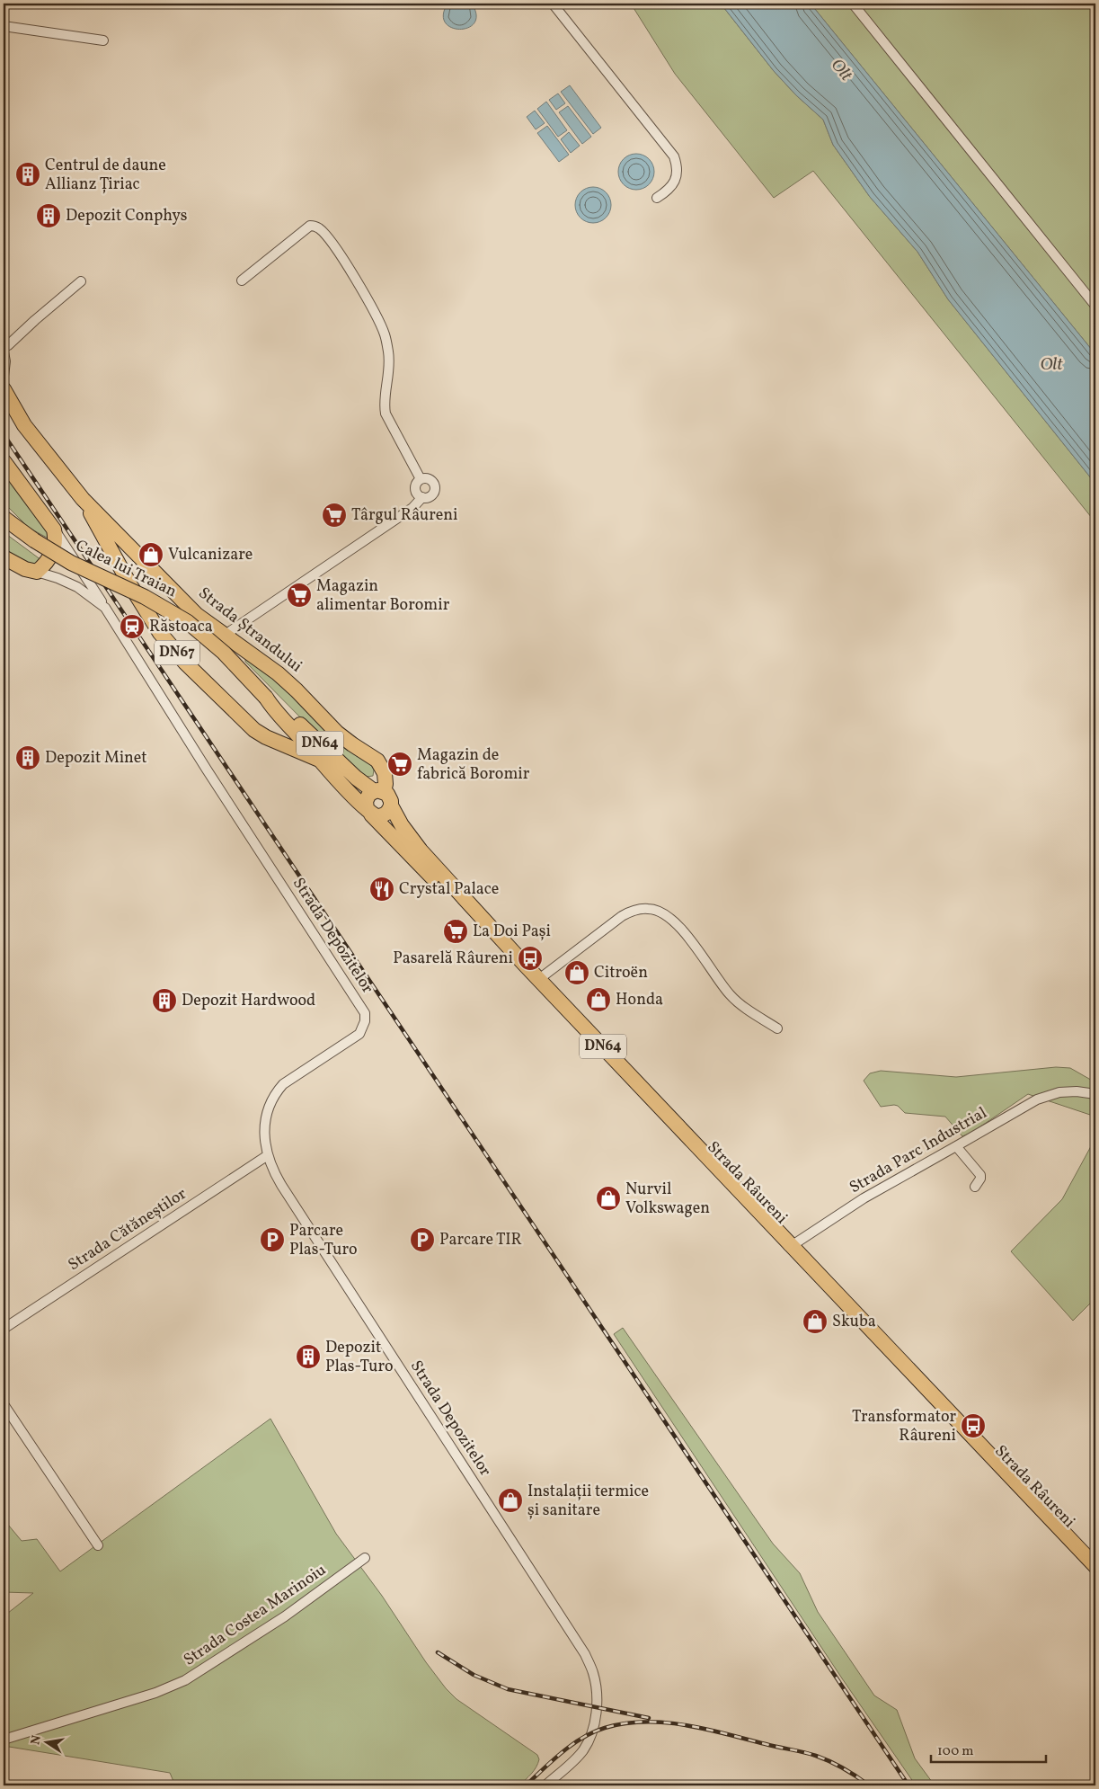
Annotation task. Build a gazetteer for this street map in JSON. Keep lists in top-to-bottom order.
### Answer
{
  "streets": {
    "main road": [
      "Calea lui Traian",
      "Strada Ștrandului",
      "DN67",
      "DN64",
      "Strada Râureni"
    ],
    "street": [
      "Strada Depozitelor",
      "Strada Parc Industrial",
      "Strada Cătăneștilor",
      "Strada Costea Marinoiu"
    ]
  },
  "crossings": [
    ["Calea lui Traian", "Strada Ștrandului"],
    ["Calea lui Traian", "DN67"],
    ["Calea lui Traian", "DN64"],
    ["Calea lui Traian", "Strada Râureni"],
    ["Strada Ștrandului", "DN67"],
    ["Strada Ștrandului", "DN64"],
    ["Strada Ștrandului", "Strada Râureni"],
    ["DN64", "Strada Râureni"],
    ["Strada Depozitelor", "Strada Cătăneștilor"],
    ["Strada Parc Industrial", "Strada Râureni"]
  ],
  "water": ["Olt"],
  "places": {
    "building": [
      "Centrul de daune Allianz Țiriac",
      "Depozit Conphys",
      "Depozit Minet",
      "Depozit Hardwood",
      "Depozit Plas-Turo"
    ],
    "supermarket": [
      "Târgul Râureni",
      "Magazin alimentar Boromir",
      "Magazin de fabrică Boromir",
      "La Doi Pași"
    ],
    "shop": [
      "Vulcanizare",
      "Citroën",
      "Honda",
      "Nurvil Volkswagen",
      "Skuba",
      "Instalații termice și sanitare"
    ],
    "station": ["Răstoaca"],
    "restaurant": ["Crystal Palace"],
    "bus stop": ["Pasarelă Râureni", "Transformator Râureni"],
    "parking": ["Parcare Plas-Turo", "Parcare TIR"]
  },
  "scale_bar": "100 m",
  "north": "left"
}
